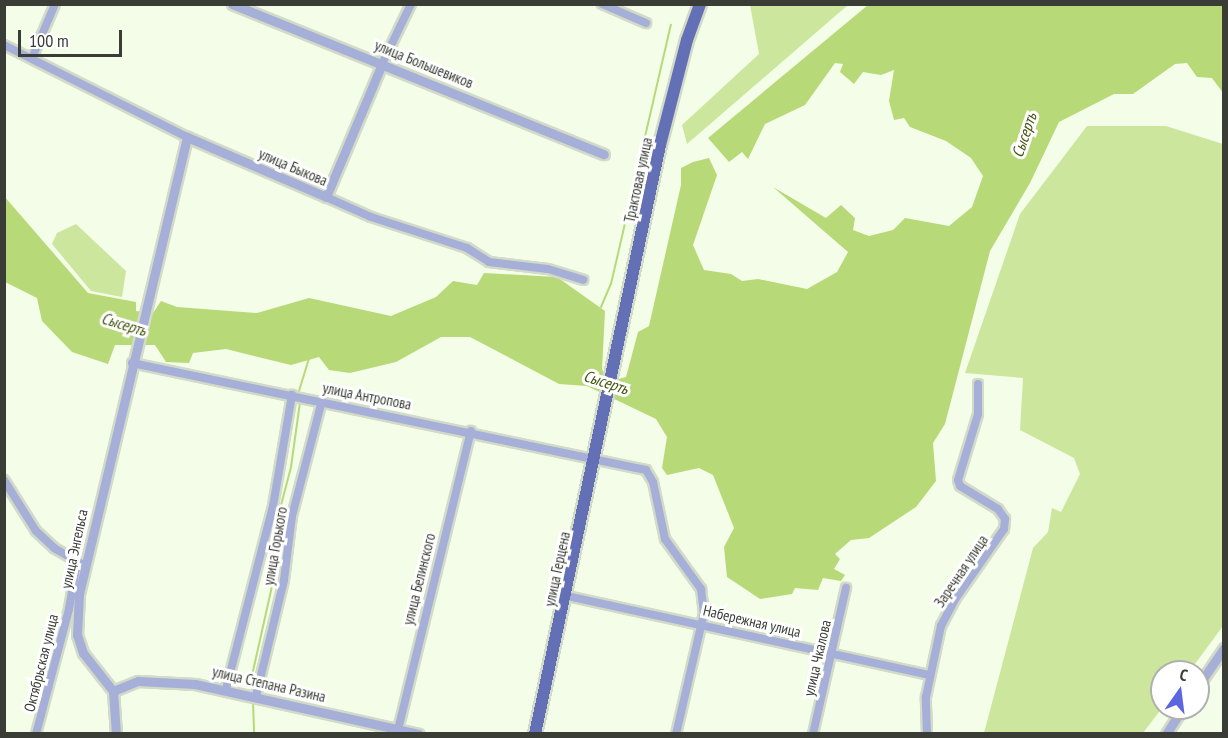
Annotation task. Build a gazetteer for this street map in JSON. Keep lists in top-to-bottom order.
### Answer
{
  "streets": {
    "main road": ["Трактовая улица", "улица Герцена"],
    "street": [
      "улица Большевиков",
      "улица Быкова",
      "улица Антропова",
      "улица Горького",
      "улица Энгельса",
      "Заречная улица",
      "улица Белинского",
      "Набережная улица",
      "улица Чкалова",
      "Октябрьская улица",
      "улица Степана Разина"
    ]
  },
  "crossings": [
    ["улица Быкова", "улица Энгельса"],
    ["Трактовая улица", "улица Герцена"],
    ["улица Антропова", "улица Горького"],
    ["улица Антропова", "улица Энгельса"],
    ["улица Антропова", "улица Герцена"],
    ["улица Антропова", "улица Белинского"],
    ["улица Антропова", "Набережная улица"],
    ["улица Горького", "улица Степана Разина"],
    ["улица Энгельса", "Октябрьская улица"],
    ["улица Энгельса", "улица Степана Разина"],
    ["улица Герцена", "Набережная улица"],
    ["Заречная улица", "Набережная улица"],
    ["улица Белинского", "улица Степана Разина"],
    ["Набережная улица", "улица Чкалова"]
  ],
  "water": ["Сысерть"],
  "scale_bar": "100 m",
  "north": "top"
}
